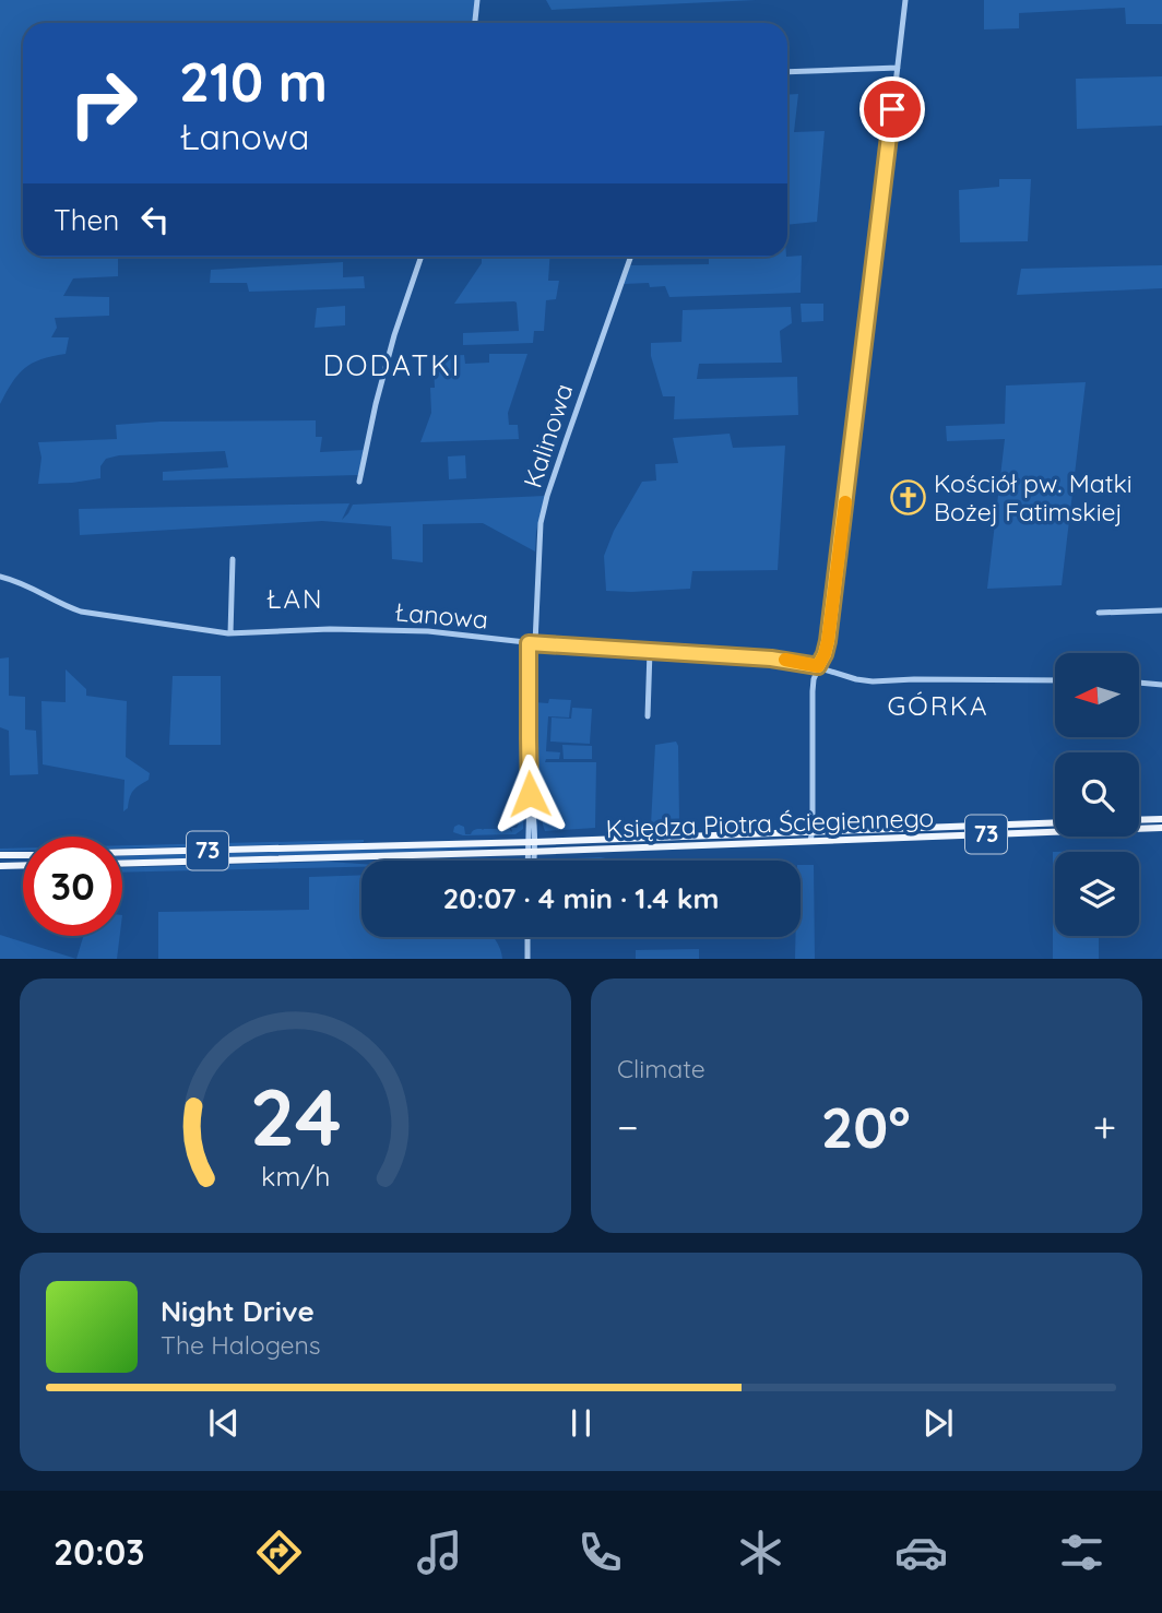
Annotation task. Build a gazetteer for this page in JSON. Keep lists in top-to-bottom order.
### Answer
{
  "streets": {
    "main road": ["Księdza Piotra Ściegiennego", "73"],
    "street": ["Kalinowa", "Łanowa"]
  },
  "crossings": [
    ["Kalinowa", "Łanowa"],
    ["Kalinowa", "Księdza Piotra Ściegiennego"]
  ],
  "districts": ["DODATKI", "ŁAN", "GÓRKA"],
  "places": {
    "church": ["Kościół pw. Matki Bożej Fatimskiej"]
  },
  "north": "left",
  "page": {
    "turn": ["210 m", "Łanowa"],
    "then": "Then",
    "limit": "30",
    "trip": "20:07 · 4 min · 1.4 km",
    "tile": "Climate",
    "heat": ["−", "20°", "+"],
    "song": ["Night Drive", "The Halogens"],
    "tabs": "20:03",
    "gauge": ["24", "km/h"]
  }
}
